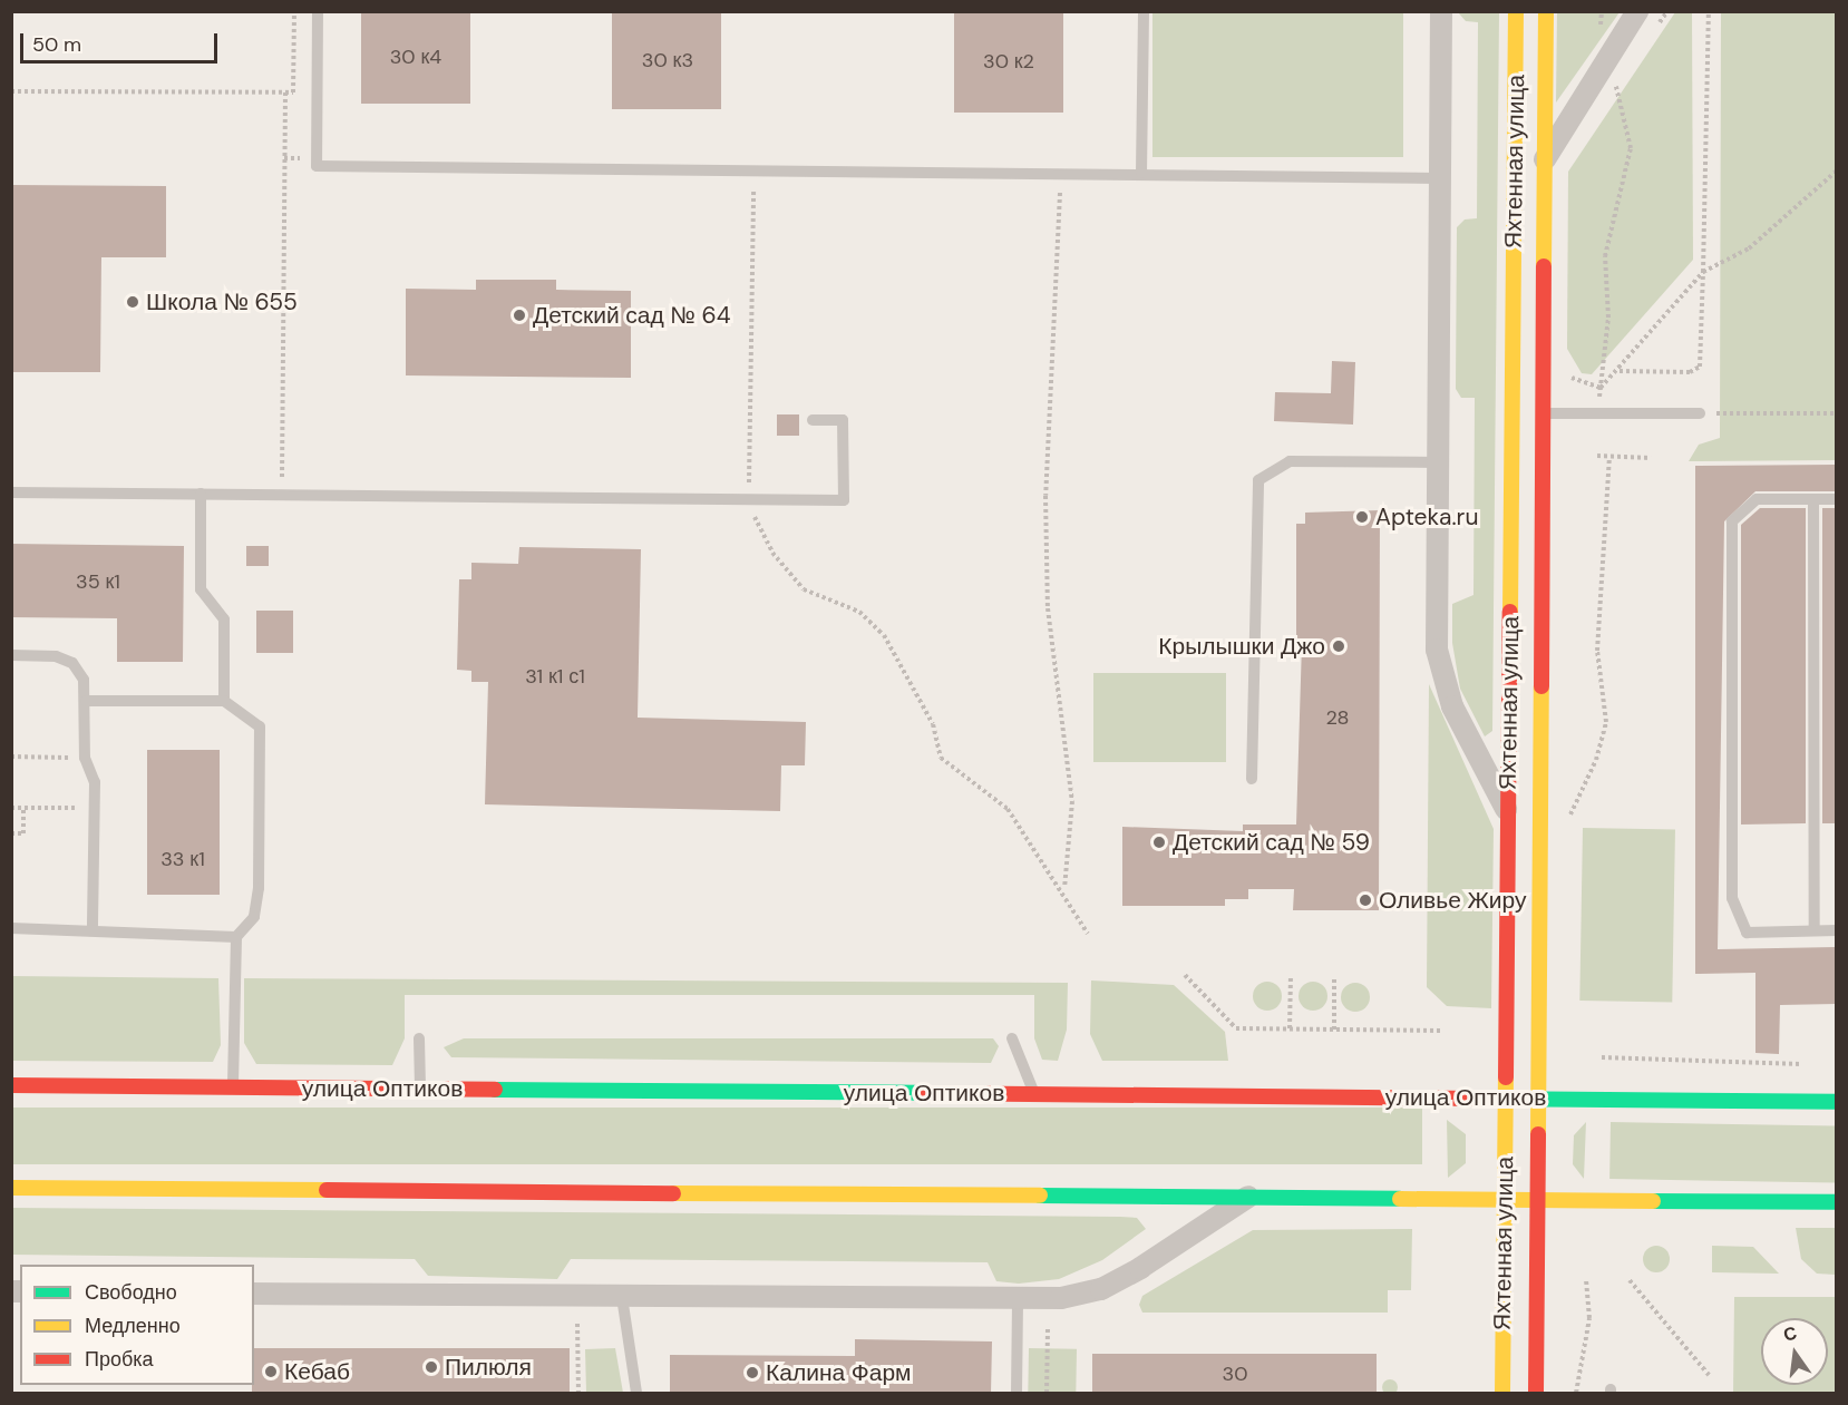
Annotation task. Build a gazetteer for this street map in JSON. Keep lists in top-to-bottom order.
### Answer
{
  "streets": {
    "street": ["Яхтенная улица", "улица Оптиков"]
  },
  "crossings": [
    ["Яхтенная улица", "улица Оптиков"]
  ],
  "places": [
    "Школа № 655",
    "Детский сад № 64",
    "Apteka.ru",
    "Крылышки Джо",
    "Детский сад № 59",
    "Оливье Жиру",
    "Пилюля",
    "Кебаб",
    "Калина Фарм"
  ],
  "house_numbers": [
    "30 к4",
    "30 к3",
    "30 к2",
    "35 к1",
    "31 к1 с1",
    "28",
    "33 к1",
    "30"
  ],
  "legend": ["Свободно", "Медленно", "Пробка"],
  "scale_bar": "50 m",
  "north": "top"
}
